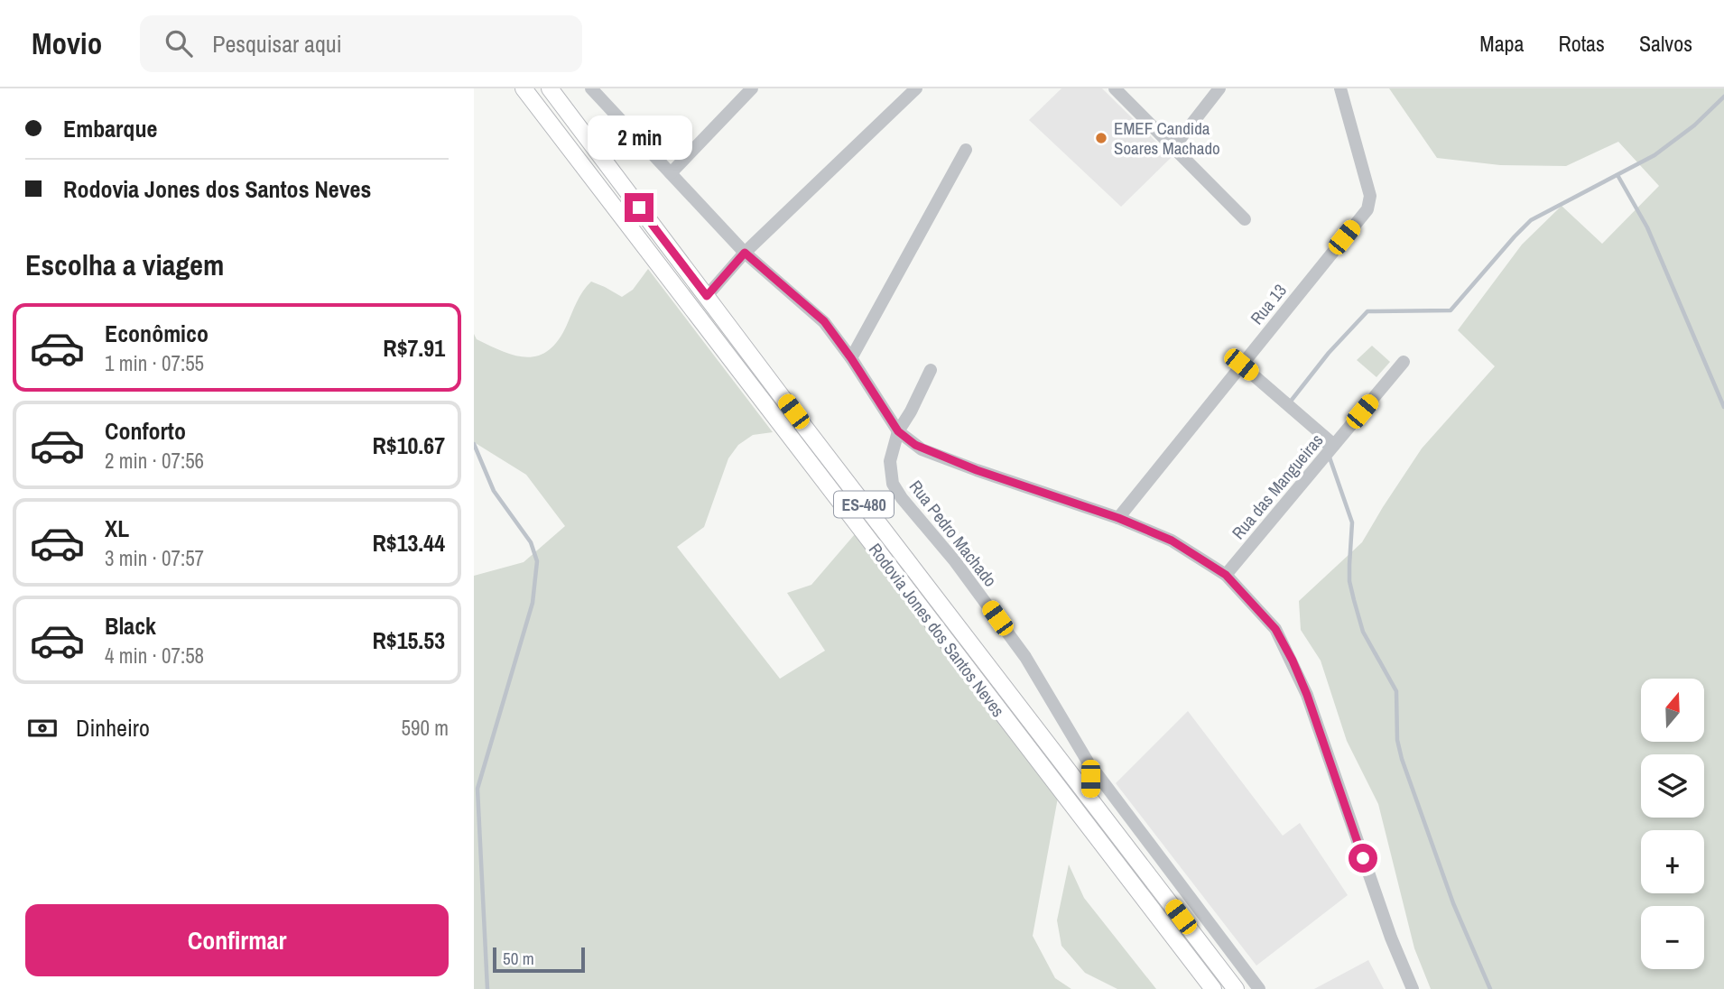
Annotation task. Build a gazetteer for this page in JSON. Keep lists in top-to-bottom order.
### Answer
{
  "streets": {
    "main road": ["ES-480", "Rodovia Jones dos Santos Neves"],
    "street": ["Rua 13", "Rua das Mangueiras", "Rua Pedro Machado"]
  },
  "crossings": [
    ["Rua Pedro Machado", "Rodovia Jones dos Santos Neves"]
  ],
  "places": ["EMEF Candida Soares Machado"],
  "scale_bar": "50 m",
  "north": "top",
  "page": {
    "header": "Movio",
    "search": "Pesquisar aqui",
    "nav": ["Mapa", "Rotas", "Salvos"],
    "banner": ["Embarque", "Rodovia Jones dos Santos Neves"],
    "bubble": "2 min",
    "heading": "Escolha a viagem",
    "list": [
      {
        "name": "Econômico",
        "note": "1 min · 07:55",
        "value": "R$7.91"
      },
      {
        "name": "Conforto",
        "note": "2 min · 07:56",
        "value": "R$10.67"
      },
      {
        "name": "XL",
        "note": "3 min · 07:57",
        "value": "R$13.44"
      },
      {
        "name": "Black",
        "note": "4 min · 07:58",
        "value": "R$15.53"
      }
    ],
    "map_buttons": ["+", "−"],
    "pay": ["Dinheiro", "590 m"],
    "buttons": "Confirmar",
    "scale": "50 m"
  }
}
